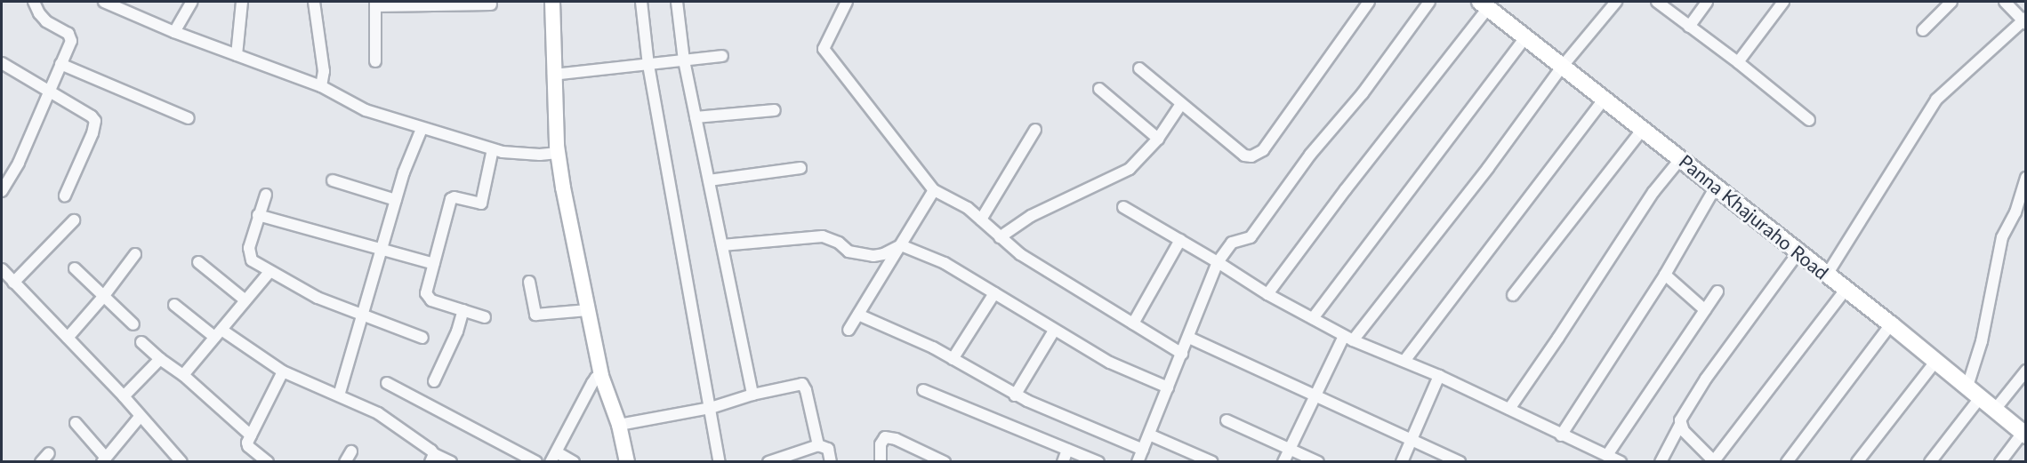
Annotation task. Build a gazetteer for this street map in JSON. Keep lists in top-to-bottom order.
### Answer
{
  "streets": {
    "main road": ["Panna Khajuraho Road"]
  }
}
